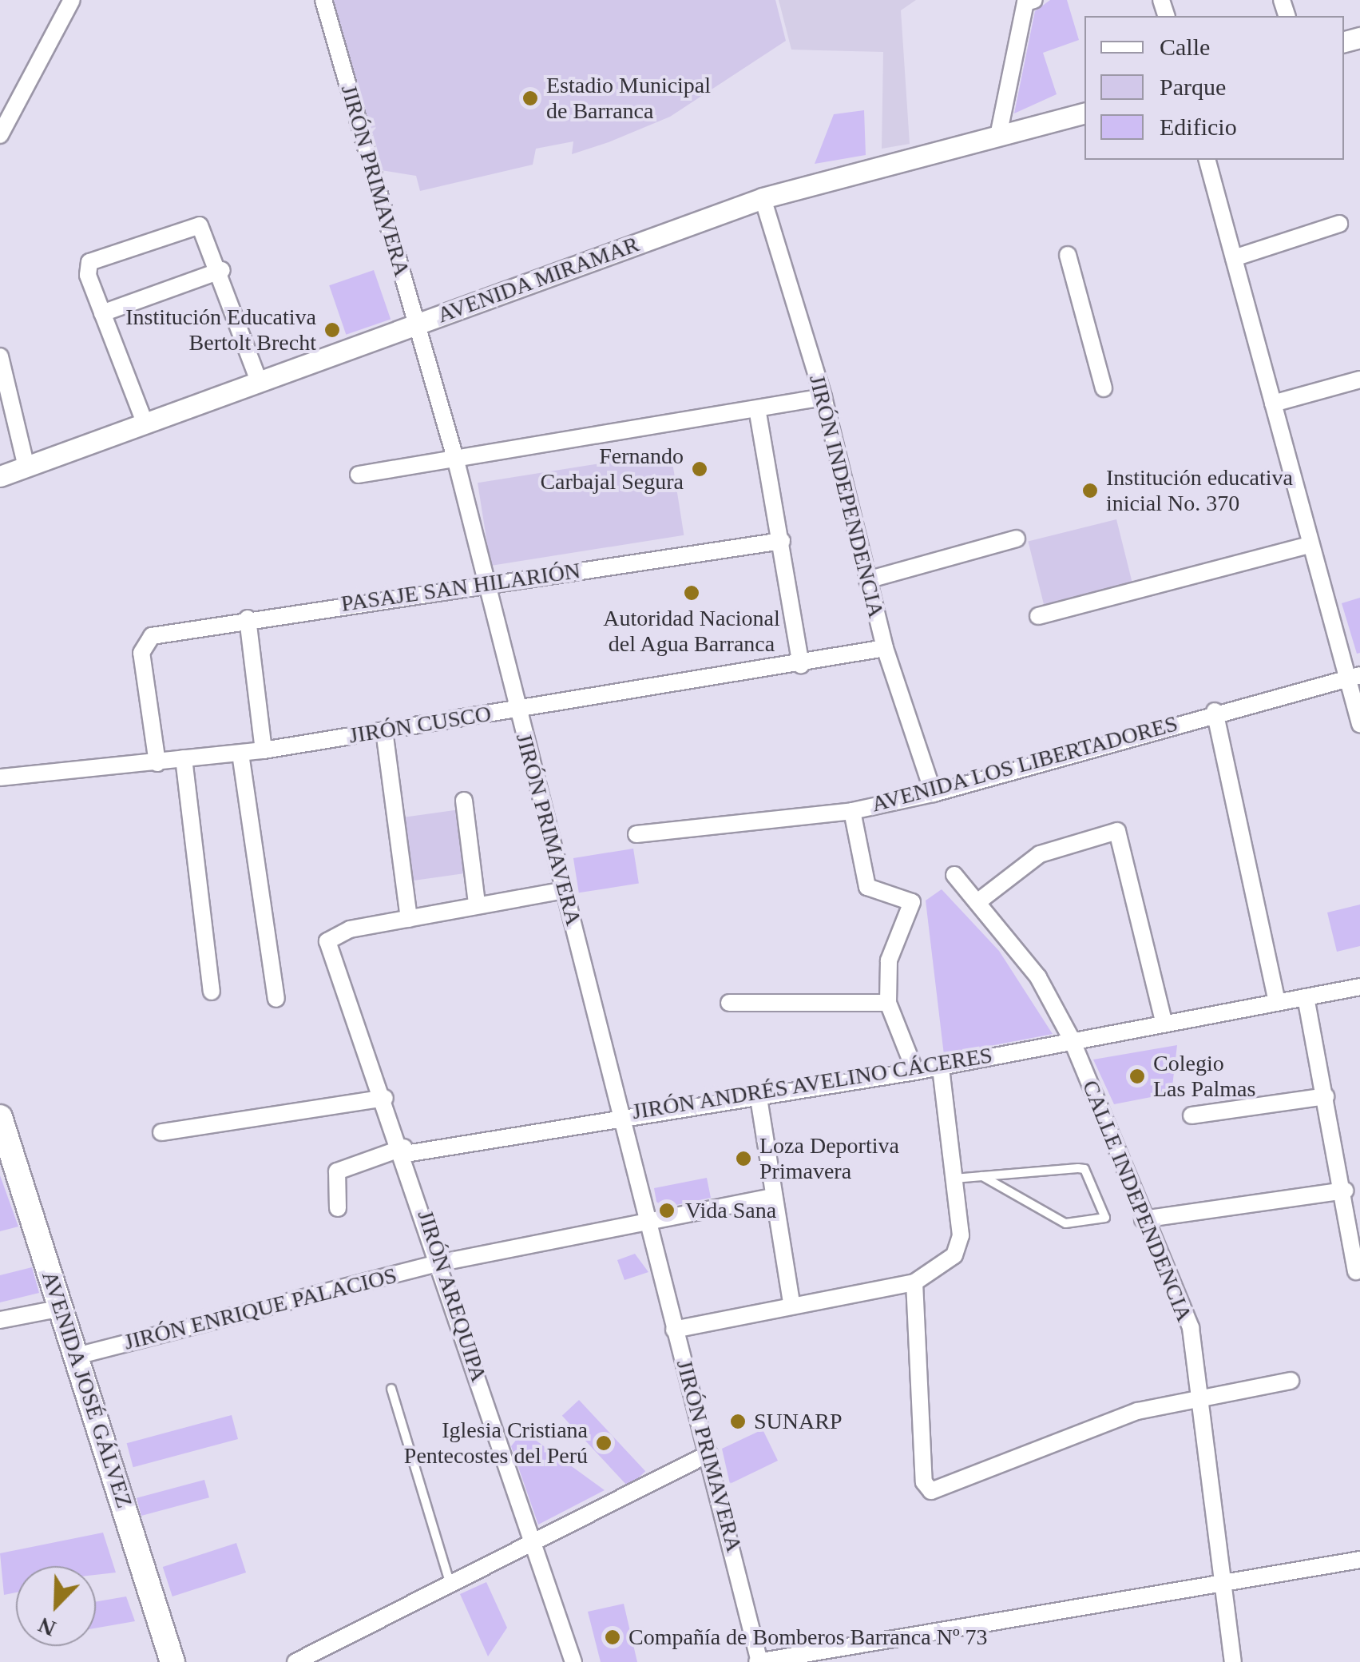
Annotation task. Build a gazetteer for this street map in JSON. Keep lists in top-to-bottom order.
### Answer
{
  "streets": {
    "main road": ["AVENIDA JOSÉ GÁLVEZ"],
    "street": [
      "JIRÓN PRIMAVERA",
      "AVENIDA MIRAMAR",
      "JIRÓN INDEPENDENCIA",
      "PASAJE SAN HILARIÓN",
      "JIRÓN CUSCO",
      "AVENIDA LOS LIBERTADORES",
      "JIRÓN ANDRÉS AVELINO CÁCERES",
      "CALLE INDEPENDENCIA",
      "JIRÓN AREQUIPA",
      "JIRÓN ENRIQUE PALACIOS"
    ]
  },
  "crossings": [
    ["JIRÓN PRIMAVERA", "AVENIDA MIRAMAR"],
    ["JIRÓN PRIMAVERA", "PASAJE SAN HILARIÓN"],
    ["JIRÓN PRIMAVERA", "JIRÓN CUSCO"],
    ["JIRÓN PRIMAVERA", "JIRÓN ANDRÉS AVELINO CÁCERES"],
    ["JIRÓN PRIMAVERA", "JIRÓN ENRIQUE PALACIOS"],
    ["AVENIDA MIRAMAR", "JIRÓN INDEPENDENCIA"],
    ["JIRÓN INDEPENDENCIA", "JIRÓN CUSCO"],
    ["JIRÓN INDEPENDENCIA", "AVENIDA LOS LIBERTADORES"],
    ["PASAJE SAN HILARIÓN", "JIRÓN CUSCO"],
    ["JIRÓN ANDRÉS AVELINO CÁCERES", "CALLE INDEPENDENCIA"],
    ["JIRÓN ANDRÉS AVELINO CÁCERES", "JIRÓN AREQUIPA"],
    ["JIRÓN AREQUIPA", "JIRÓN ENRIQUE PALACIOS"],
    ["JIRÓN ENRIQUE PALACIOS", "AVENIDA JOSÉ GÁLVEZ"]
  ],
  "places": [
    "Estadio Municipal de Barranca",
    "Institución Educativa Bertolt Brecht",
    "Fernando Carbajal Segura",
    "Institución educativa inicial No. 370",
    "Autoridad Nacional del Agua Barranca",
    "Colegio Las Palmas",
    "Loza Deportiva Primavera",
    "Vida Sana",
    "SUNARP",
    "Iglesia Cristiana Pentecostes del Perú",
    "Compañía de Bomberos Barranca Nº 73"
  ],
  "legend": ["Calle", "Parque", "Edificio"],
  "north": "bottom left"
}
